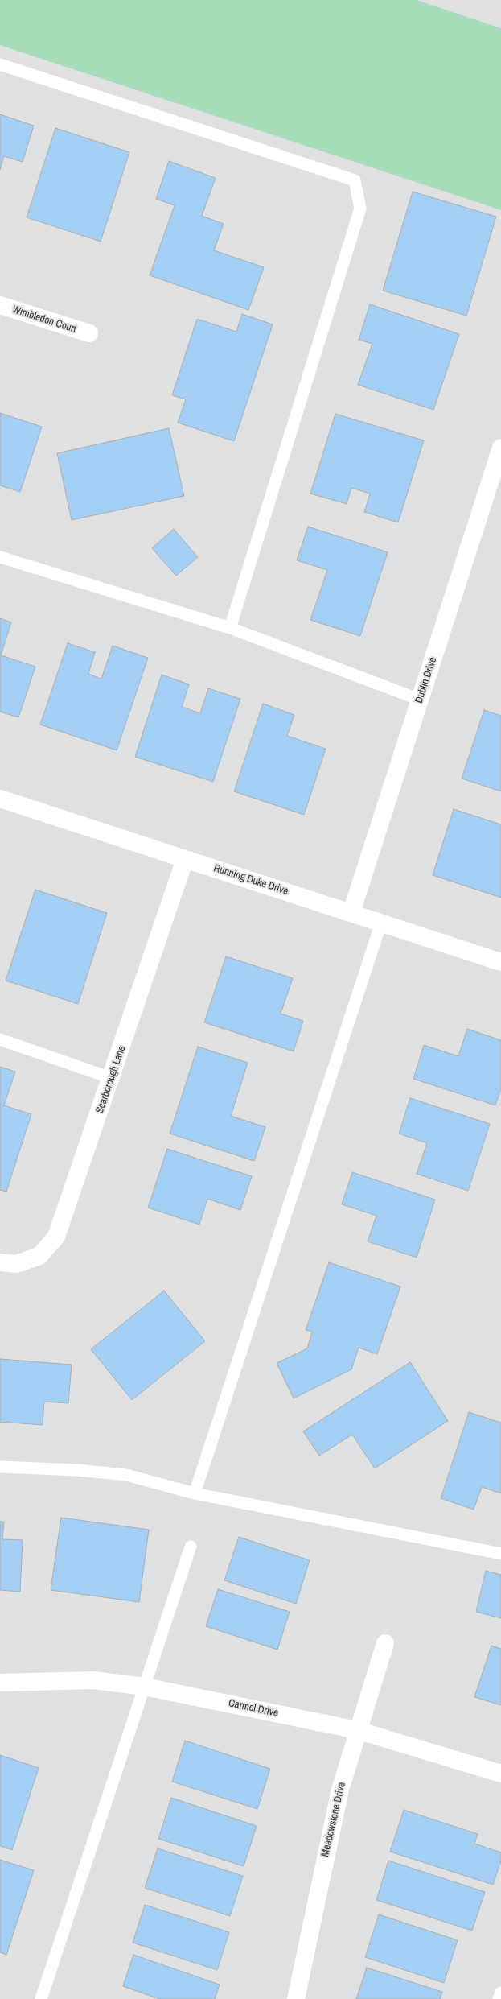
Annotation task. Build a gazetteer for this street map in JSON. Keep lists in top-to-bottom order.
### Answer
{
  "streets": {
    "street": [
      "Wimbledon Court",
      "Dublin Drive",
      "Running Duke Drive",
      "Scarborough Lane",
      "Carmel Drive",
      "Meadowstone Drive"
    ]
  },
  "crossings": [
    ["Dublin Drive", "Running Duke Drive"],
    ["Running Duke Drive", "Scarborough Lane"],
    ["Carmel Drive", "Meadowstone Drive"]
  ]
}
